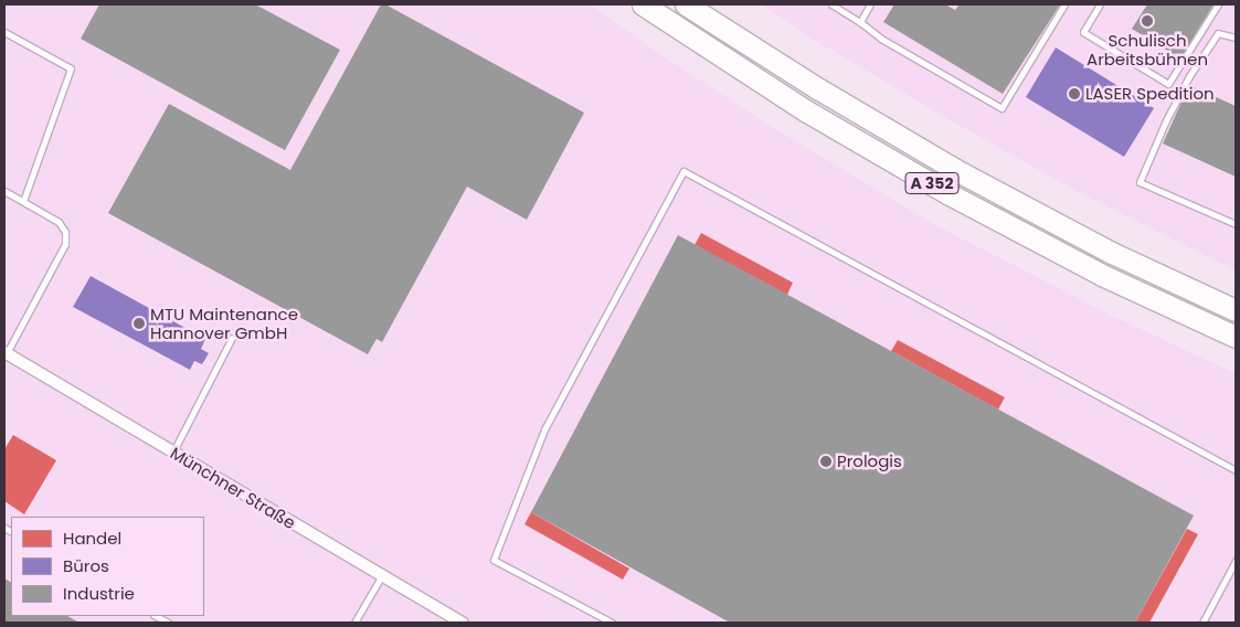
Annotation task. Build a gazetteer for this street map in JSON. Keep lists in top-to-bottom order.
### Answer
{
  "streets": {
    "highway": ["A 352"],
    "street": ["Münchner Straße"]
  },
  "places": [
    "Schulisch Arbeitsbühnen",
    "LASER Spedition",
    "MTU Maintenance Hannover GmbH",
    "Prologis"
  ],
  "legend": ["Handel", "Büros", "Industrie"]
}
